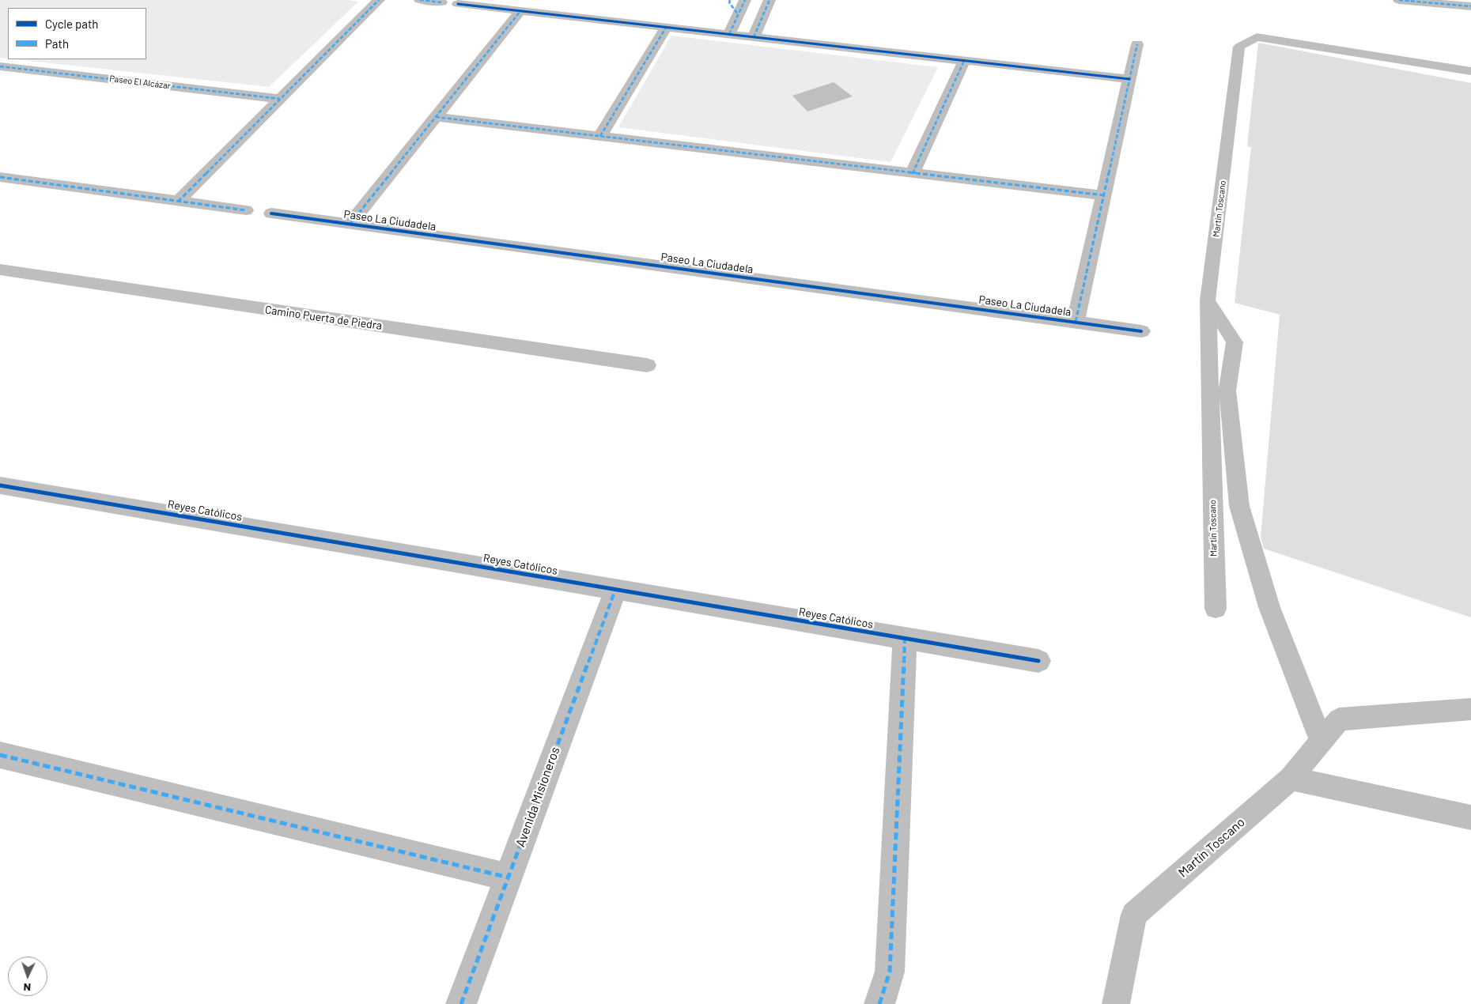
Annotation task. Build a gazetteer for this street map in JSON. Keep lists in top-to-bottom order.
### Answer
{
  "streets": {
    "street": [
      "Paseo El Alcázar",
      "Paseo La Ciudadela",
      "Camino Puerta de Piedra",
      "Reyes Católicos",
      "Avenida Misioneros"
    ],
    "lane": ["Martín Toscano"]
  },
  "crossings": [
    ["Reyes Católicos", "Avenida Misioneros"]
  ],
  "legend": ["Cycle path", "Path"],
  "north": "bottom"
}
